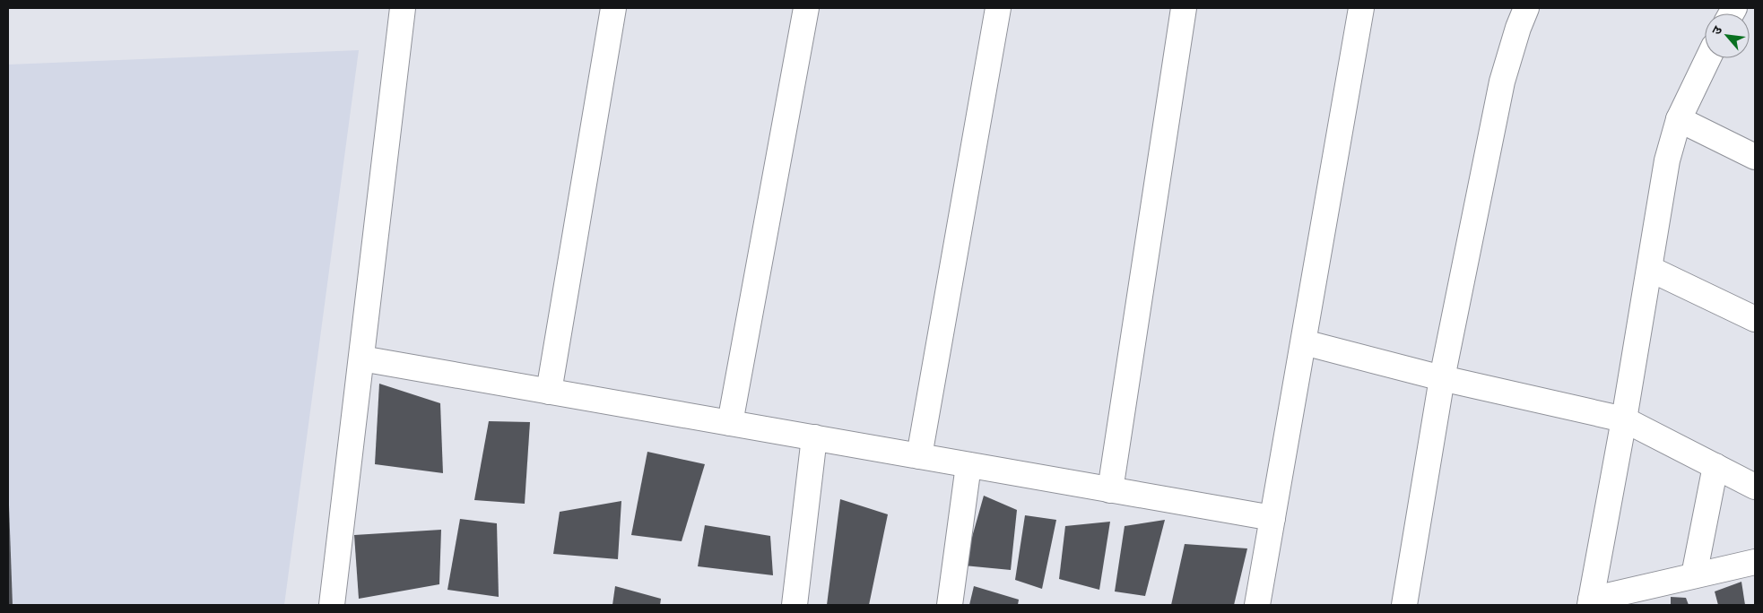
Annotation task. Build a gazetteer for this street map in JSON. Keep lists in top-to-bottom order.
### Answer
{
  "north": "top left"
}
